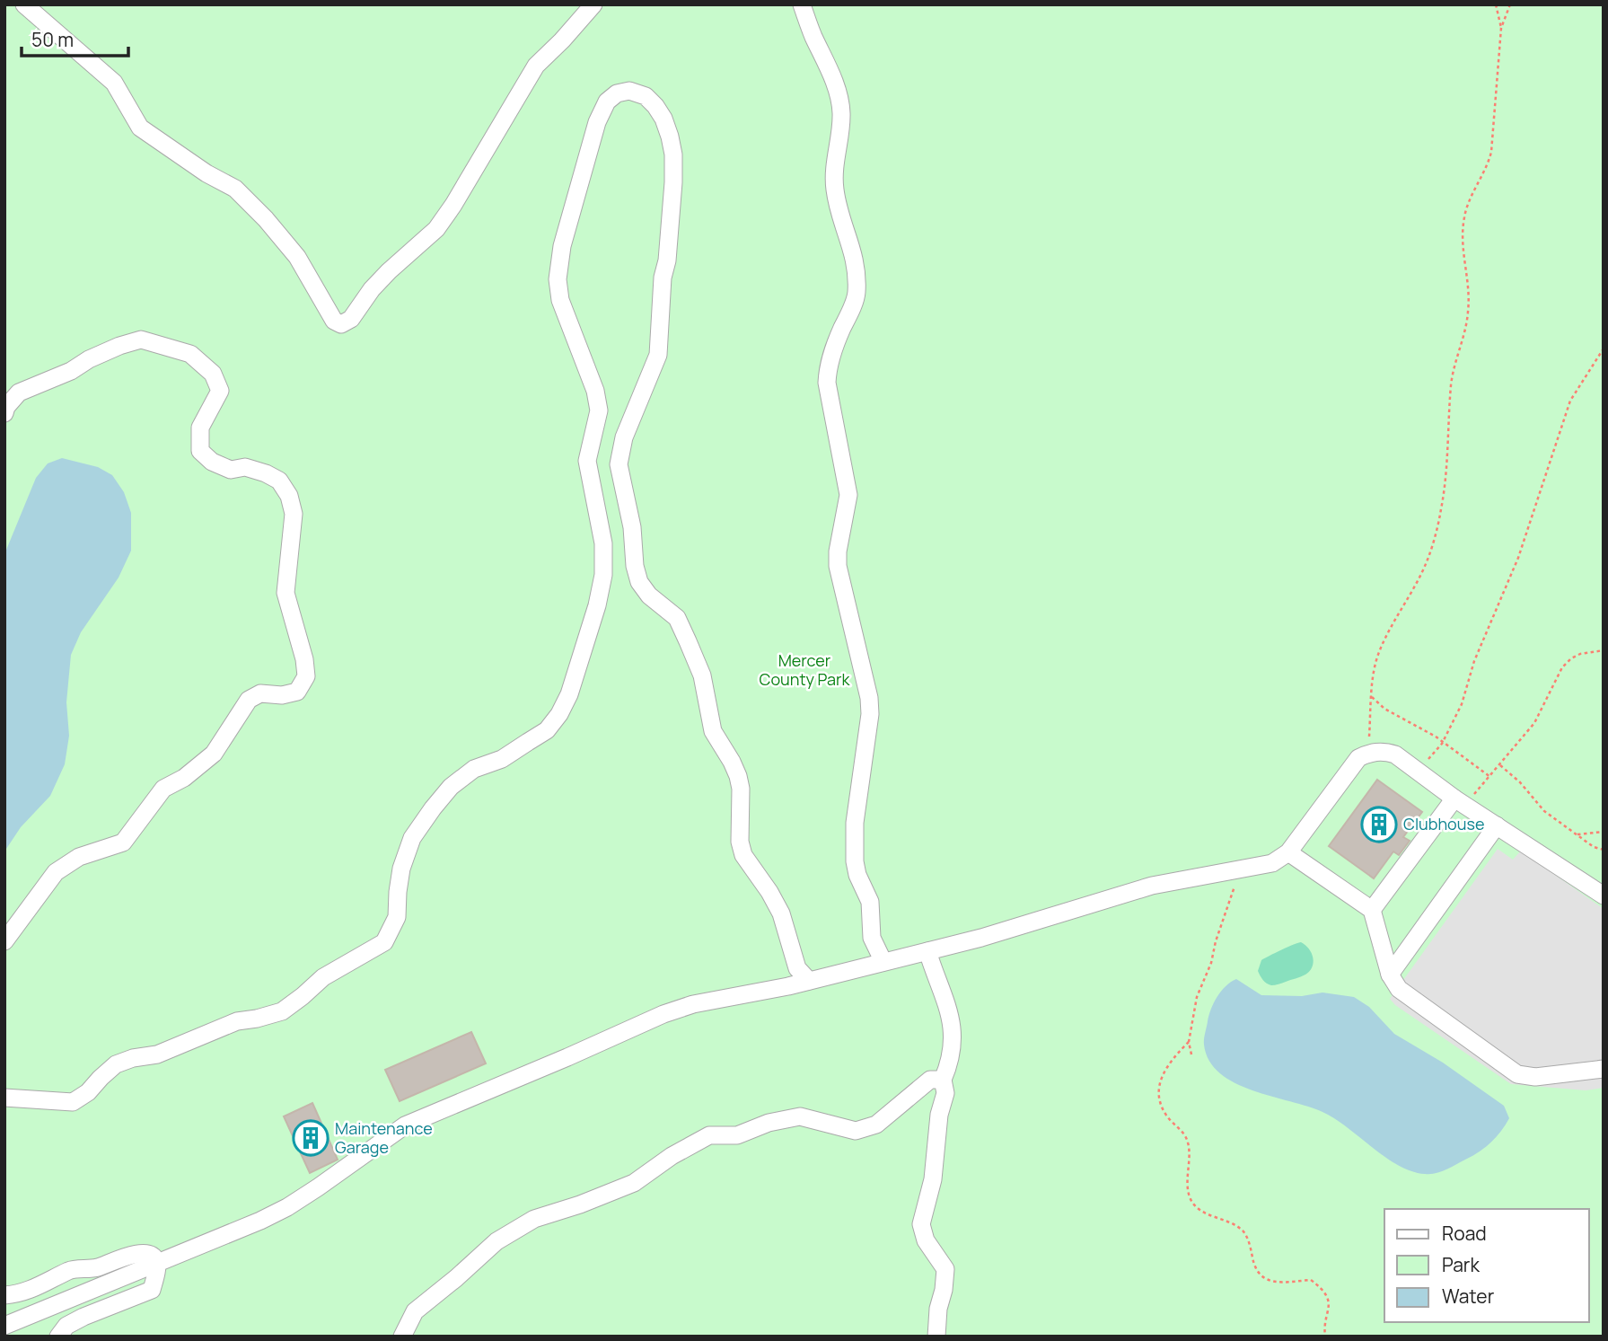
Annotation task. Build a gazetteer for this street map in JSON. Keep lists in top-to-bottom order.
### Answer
{
  "parks": ["Mercer County Park"],
  "places": {
    "building": ["Clubhouse", "Maintenance Garage"]
  },
  "legend": ["Road", "Park", "Water"],
  "scale_bar": "50 m"
}
